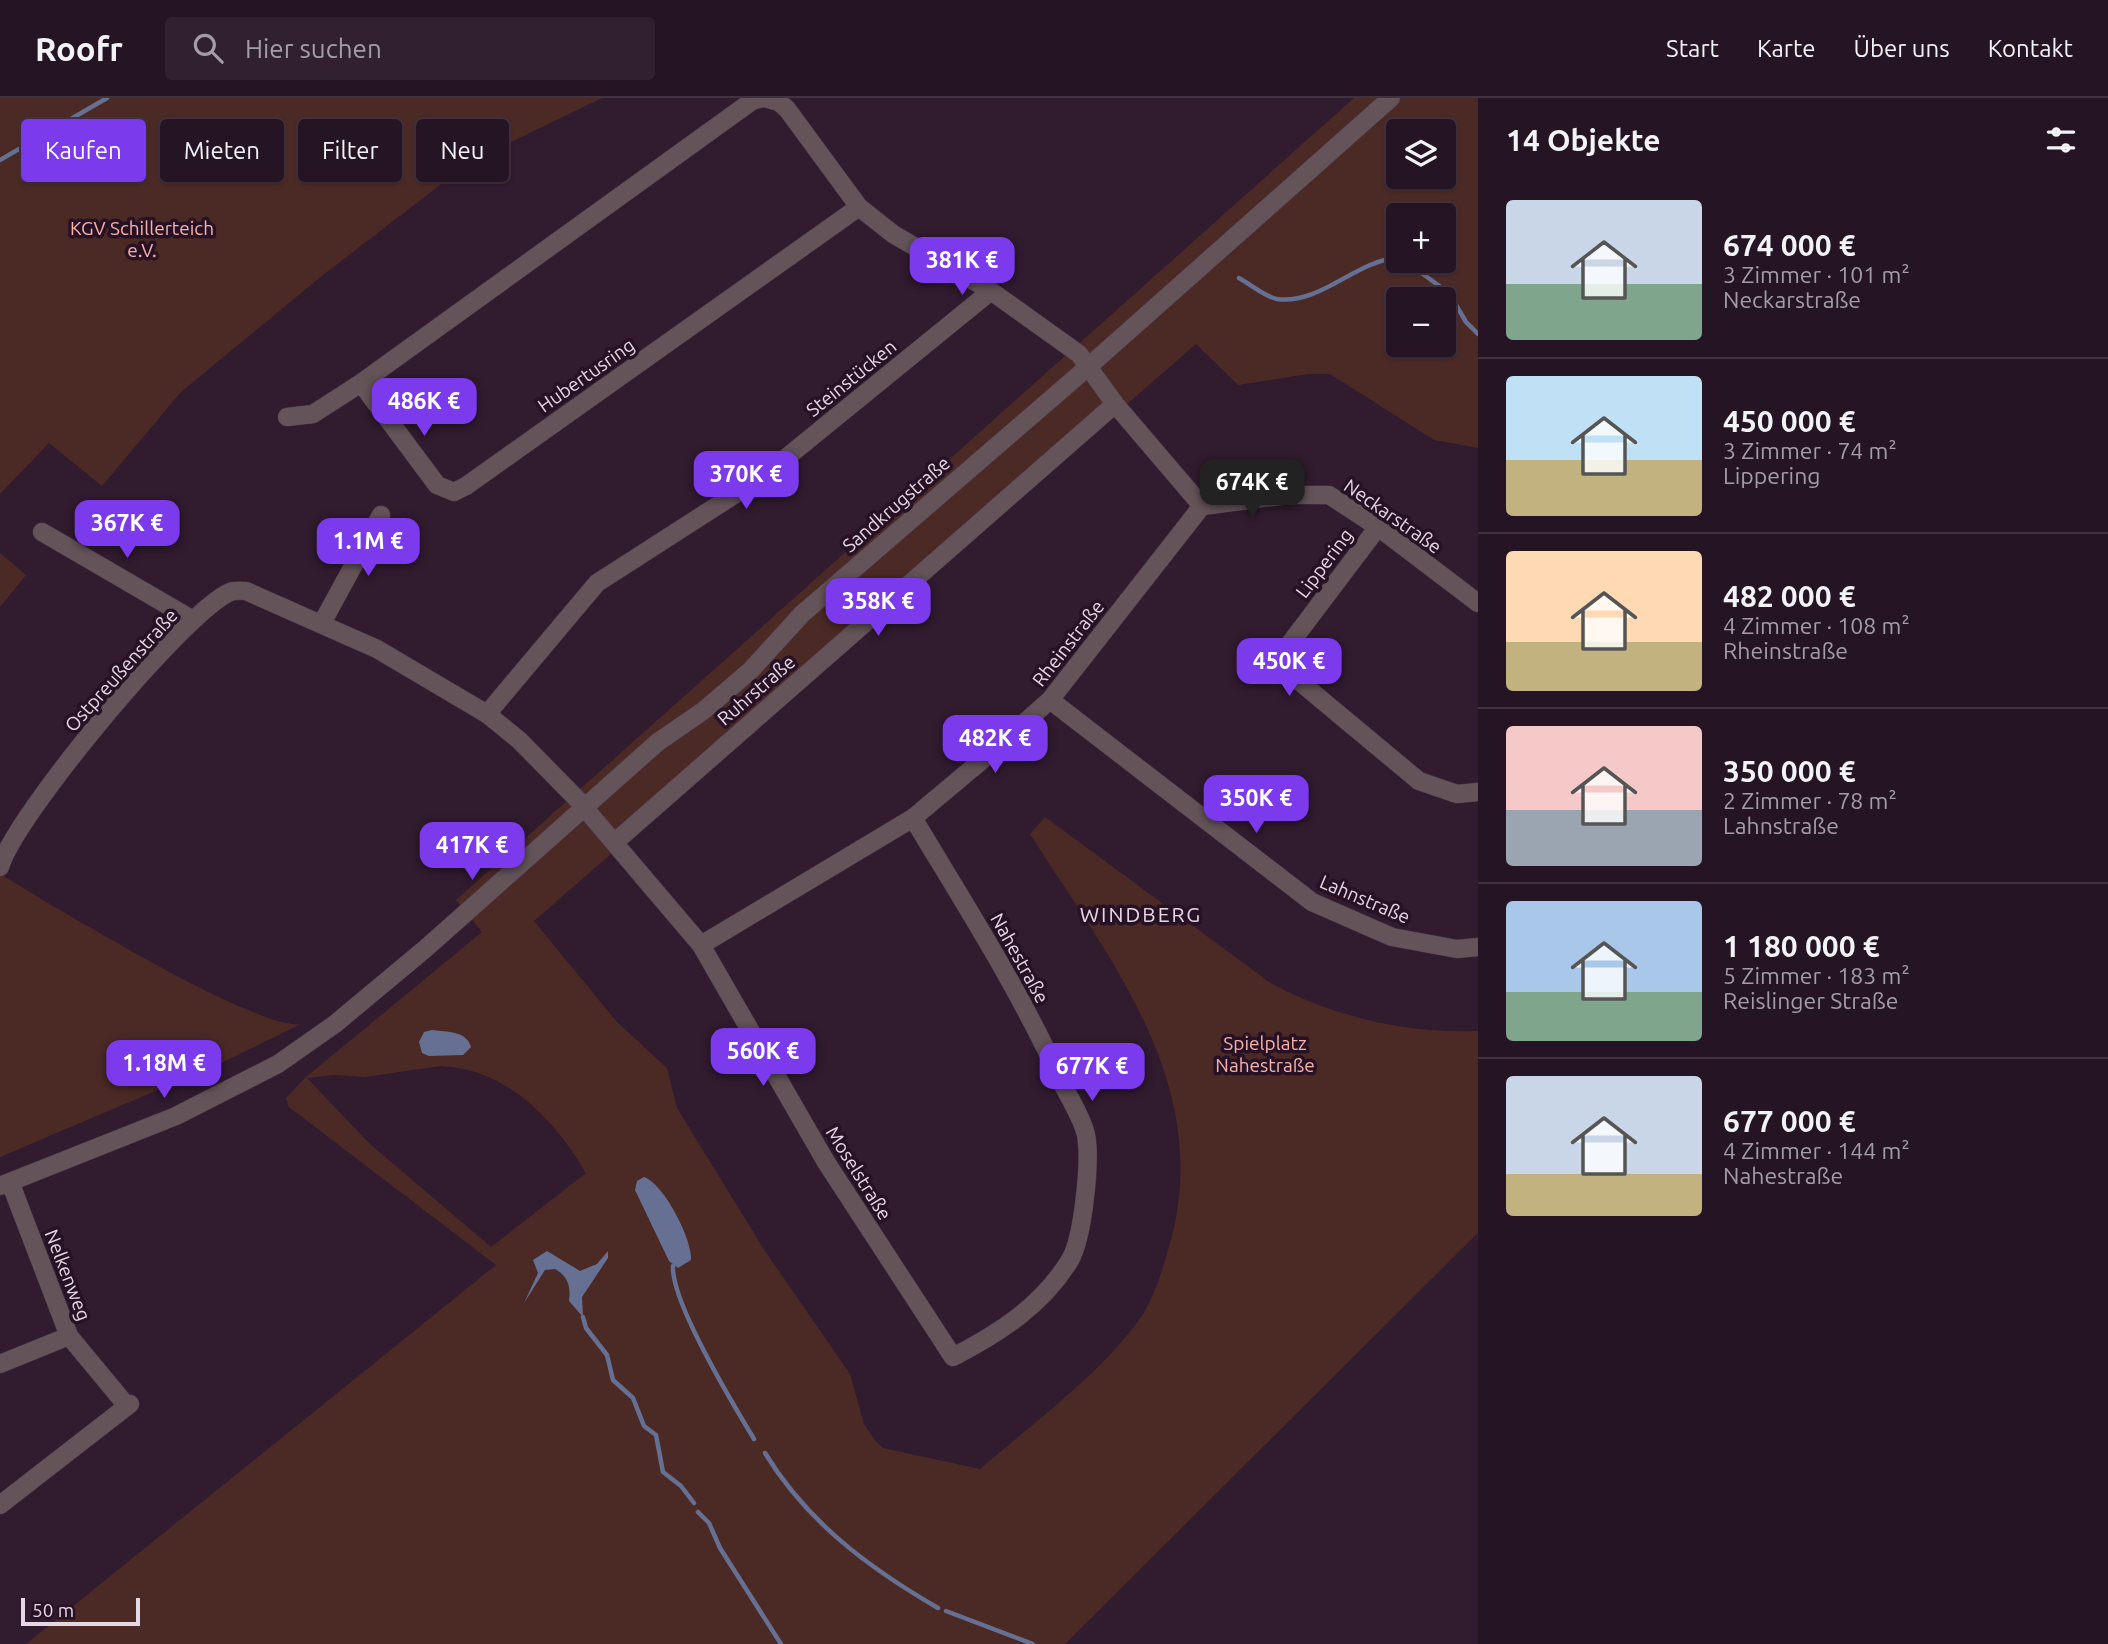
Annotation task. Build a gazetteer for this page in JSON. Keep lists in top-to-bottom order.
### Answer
{
  "streets": {
    "street": [
      "Hubertusring",
      "Steinstücken",
      "Sandkrugstraße",
      "Neckarstraße",
      "Lippering",
      "Rheinstraße",
      "Ostpreußenstraße",
      "Ruhrstraße",
      "Lahnstraße",
      "Nahestraße",
      "Moselstraße",
      "Nelkenweg"
    ]
  },
  "crossings": [
    ["Steinstücken", "Ostpreußenstraße"],
    ["Sandkrugstraße", "Ostpreußenstraße"],
    ["Sandkrugstraße", "Moselstraße"],
    ["Sandkrugstraße", "Nelkenweg"],
    ["Neckarstraße", "Lippering"],
    ["Neckarstraße", "Rheinstraße"],
    ["Rheinstraße", "Lahnstraße"],
    ["Rheinstraße", "Nahestraße"],
    ["Rheinstraße", "Moselstraße"],
    ["Ostpreußenstraße", "Moselstraße"],
    ["Ruhrstraße", "Moselstraße"],
    ["Nahestraße", "Moselstraße"]
  ],
  "districts": ["WINDBERG"],
  "parks": ["KGV Schillerteich e.V.", "Spielplatz Nahestraße"],
  "scale_bar": "50 m",
  "page": {
    "header": "Roofr",
    "search": "Hier suchen",
    "nav": [
      "Start",
      "Karte",
      "Über uns",
      "Kontakt"
    ],
    "heading": "14 Objekte",
    "map_buttons": ["+", "−"],
    "chip": [
      "Kaufen",
      "Mieten",
      "Filter",
      "Neu"
    ],
    "list": [
      {
        "name": "674 000 €",
        "note": "3 Zimmer · 101 m² · Neckarstraße"
      },
      {
        "name": "450 000 €",
        "note": "3 Zimmer · 74 m² · Lippering"
      },
      {
        "name": "482 000 €",
        "note": "4 Zimmer · 108 m² · Rheinstraße"
      },
      {
        "name": "350 000 €",
        "note": "2 Zimmer · 78 m² · Lahnstraße"
      },
      {
        "name": "1 180 000 €",
        "note": "5 Zimmer · 183 m² · Reislinger Straße"
      },
      {
        "name": "677 000 €",
        "note": "4 Zimmer · 144 m² · Nahestraße"
      }
    ],
    "price": [
      "381K €",
      "486K €",
      "370K €",
      "674K €",
      "367K €",
      "1.1M €",
      "358K €",
      "450K €",
      "482K €",
      "350K €",
      "417K €",
      "560K €",
      "1.18M €",
      "677K €"
    ],
    "scale": "50 m"
  }
}
